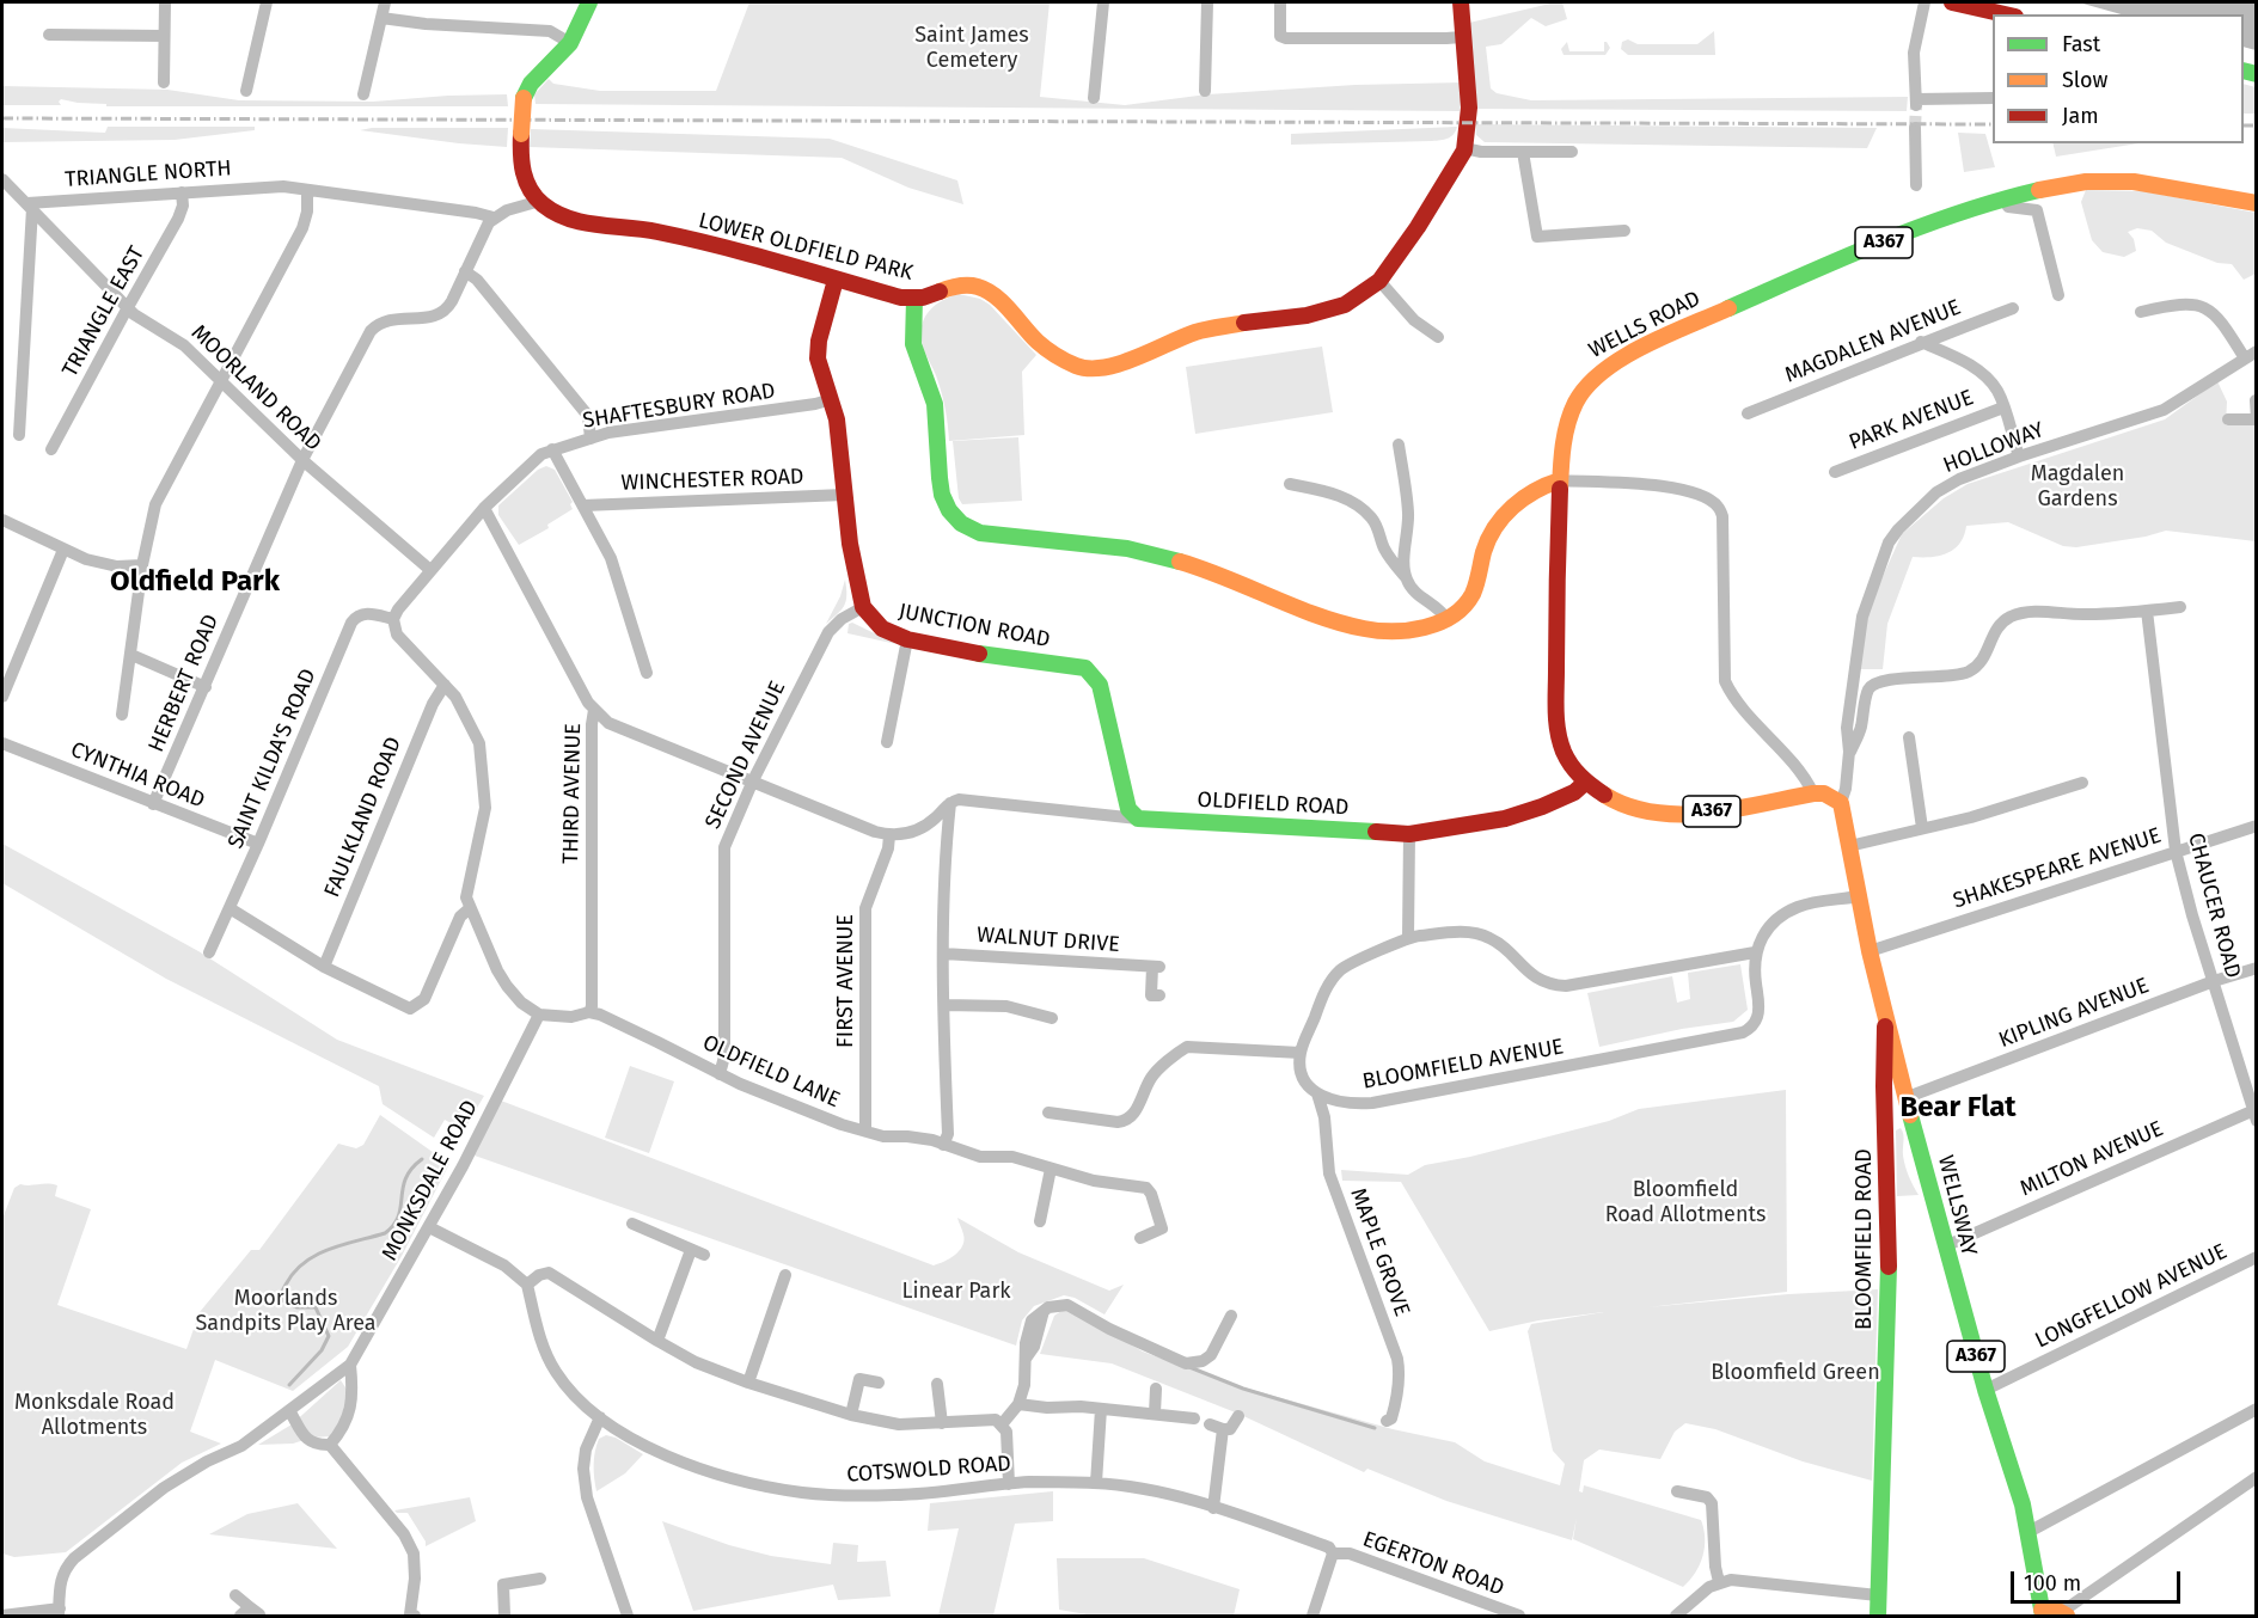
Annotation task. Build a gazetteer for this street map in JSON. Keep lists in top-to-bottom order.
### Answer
{
  "streets": {
    "main road": [
      "A367",
      "LOWER OLDFIELD PARK",
      "WELLS ROAD",
      "JUNCTION ROAD",
      "OLDFIELD ROAD",
      "WELLSWAY",
      "BLOOMFIELD ROAD"
    ],
    "street": [
      "TRIANGLE NORTH",
      "TRIANGLE EAST",
      "MAGDALEN AVENUE",
      "MOORLAND ROAD",
      "SHAFTESBURY ROAD",
      "PARK AVENUE",
      "HOLLOWAY",
      "WINCHESTER ROAD",
      "HERBERT ROAD",
      "SECOND AVENUE",
      "SAINT KILDA'S ROAD",
      "CYNTHIA ROAD",
      "THIRD AVENUE",
      "FAULKLAND ROAD",
      "SHAKESPEARE AVENUE",
      "CHAUCER ROAD",
      "WALNUT DRIVE",
      "FIRST AVENUE",
      "KIPLING AVENUE",
      "BLOOMFIELD AVENUE",
      "OLDFIELD LANE",
      "MILTON AVENUE",
      "MONKSDALE ROAD",
      "MAPLE GROVE",
      "LONGFELLOW AVENUE",
      "COTSWOLD ROAD",
      "EGERTON ROAD"
    ]
  },
  "crossings": [
    ["TRIANGLE NORTH", "TRIANGLE EAST"],
    ["TRIANGLE NORTH", "MOORLAND ROAD"],
    ["TRIANGLE EAST", "MOORLAND ROAD"],
    ["WELLS ROAD", "OLDFIELD ROAD"],
    ["WELLS ROAD", "WELLSWAY"],
    ["MOORLAND ROAD", "SHAFTESBURY ROAD"],
    ["MOORLAND ROAD", "HERBERT ROAD"],
    ["SHAFTESBURY ROAD", "SAINT KILDA'S ROAD"],
    ["SHAFTESBURY ROAD", "THIRD AVENUE"],
    ["JUNCTION ROAD", "SECOND AVENUE"],
    ["JUNCTION ROAD", "OLDFIELD ROAD"],
    ["HERBERT ROAD", "CYNTHIA ROAD"],
    ["SECOND AVENUE", "OLDFIELD LANE"],
    ["SAINT KILDA'S ROAD", "CYNTHIA ROAD"],
    ["THIRD AVENUE", "OLDFIELD LANE"],
    ["SHAKESPEARE AVENUE", "CHAUCER ROAD"],
    ["SHAKESPEARE AVENUE", "WELLSWAY"],
    ["CHAUCER ROAD", "KIPLING AVENUE"],
    ["CHAUCER ROAD", "MILTON AVENUE"],
    ["FIRST AVENUE", "OLDFIELD LANE"],
    ["KIPLING AVENUE", "WELLSWAY"],
    ["KIPLING AVENUE", "BLOOMFIELD ROAD"],
    ["BLOOMFIELD AVENUE", "MAPLE GROVE"],
    ["OLDFIELD LANE", "MONKSDALE ROAD"],
    ["MILTON AVENUE", "WELLSWAY"],
    ["WELLSWAY", "BLOOMFIELD ROAD"],
    ["WELLSWAY", "LONGFELLOW AVENUE"],
    ["COTSWOLD ROAD", "EGERTON ROAD"]
  ],
  "districts": ["Oldfield Park", "Bear Flat"],
  "parks": [
    "Saint James Cemetery",
    "Magdalen Gardens",
    "Bloomfield Road Allotments",
    "Linear Park",
    "Moorlands Sandpits Play Area",
    "Bloomfield Green",
    "Monksdale Road Allotments"
  ],
  "legend": ["Fast", "Slow", "Jam"],
  "scale_bar": "100 m"
}
